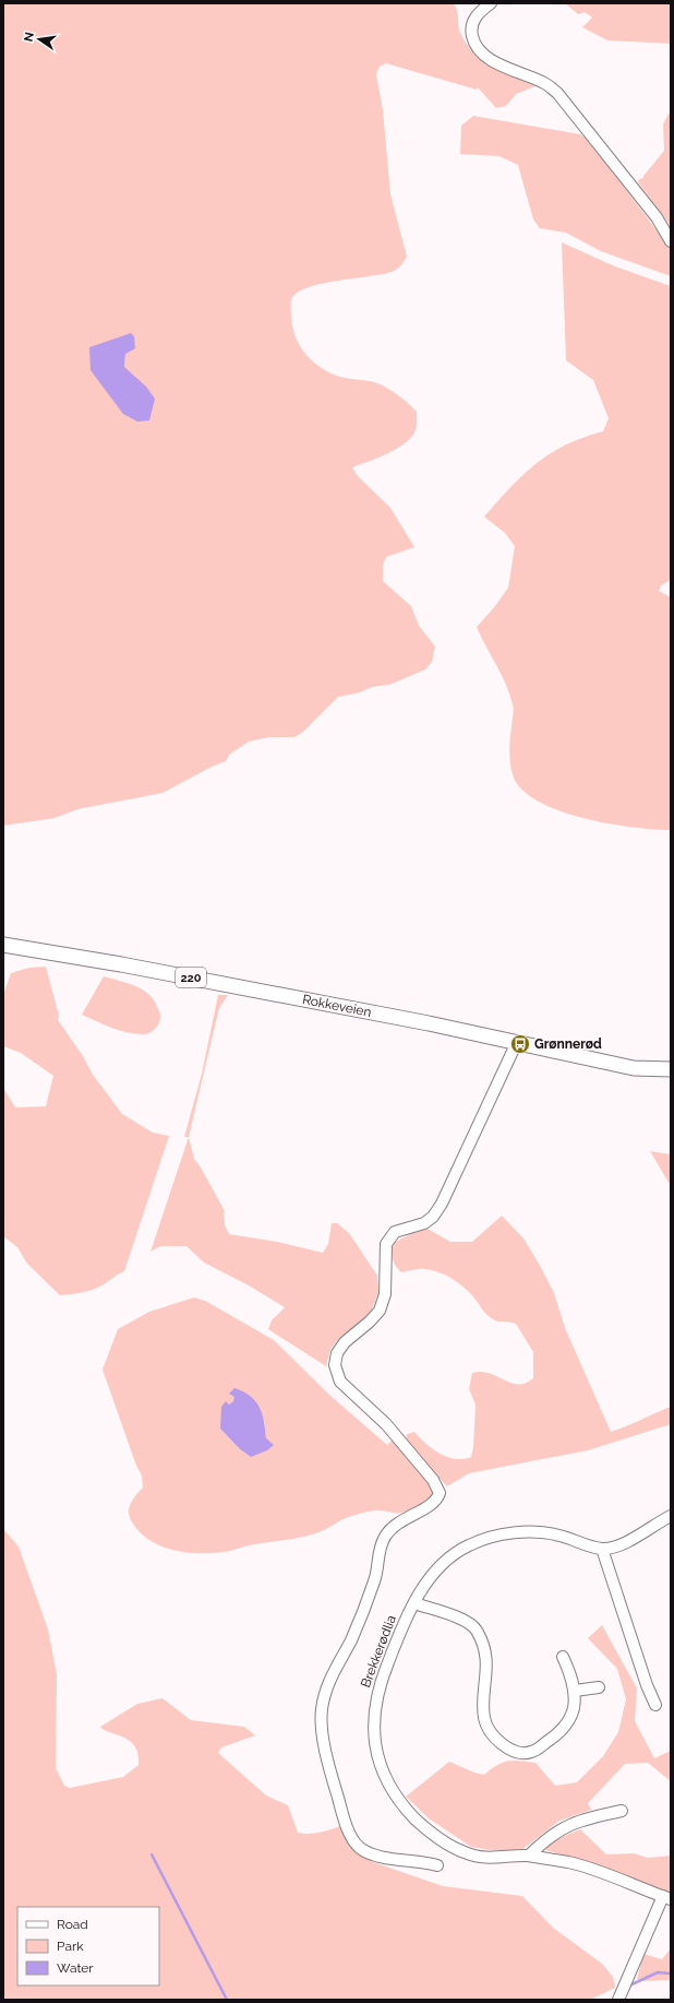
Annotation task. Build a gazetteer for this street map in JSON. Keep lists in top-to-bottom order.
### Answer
{
  "streets": {
    "main road": ["220", "Rokkeveien"],
    "street": ["Brekkerødlia"]
  },
  "places": {
    "bus stop": ["Grønnerød"]
  },
  "legend": ["Road", "Park", "Water"],
  "north": "left"
}
